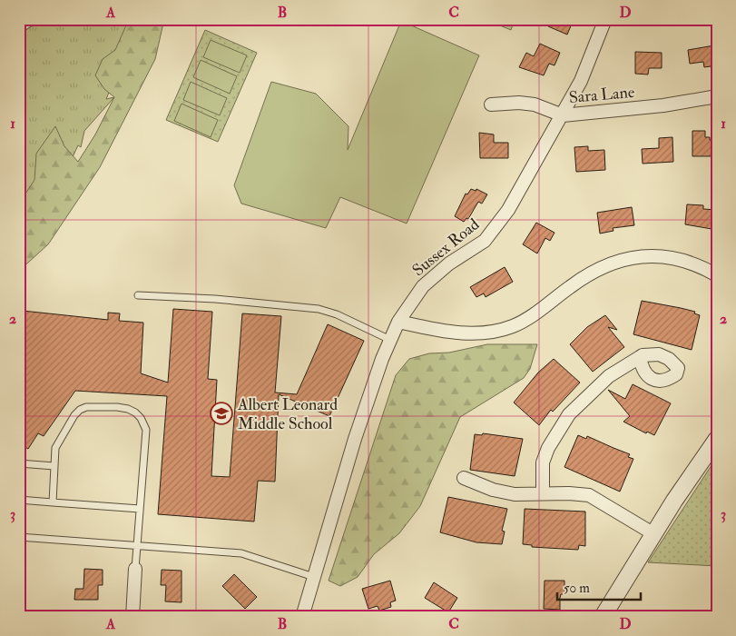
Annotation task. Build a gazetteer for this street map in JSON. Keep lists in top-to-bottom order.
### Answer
{
  "streets": {
    "street": ["Sara Lane", "Sussex Road"]
  },
  "crossings": [
    ["Sara Lane", "Sussex Road"]
  ],
  "places": {
    "school or university": ["Albert Leonard Middle School"]
  },
  "scale_bar": "50 m",
  "grid": {
    "columns": [
      "A",
      "B",
      "C",
      "D"
    ],
    "rows": ["1", "2", "3"]
  }
}
